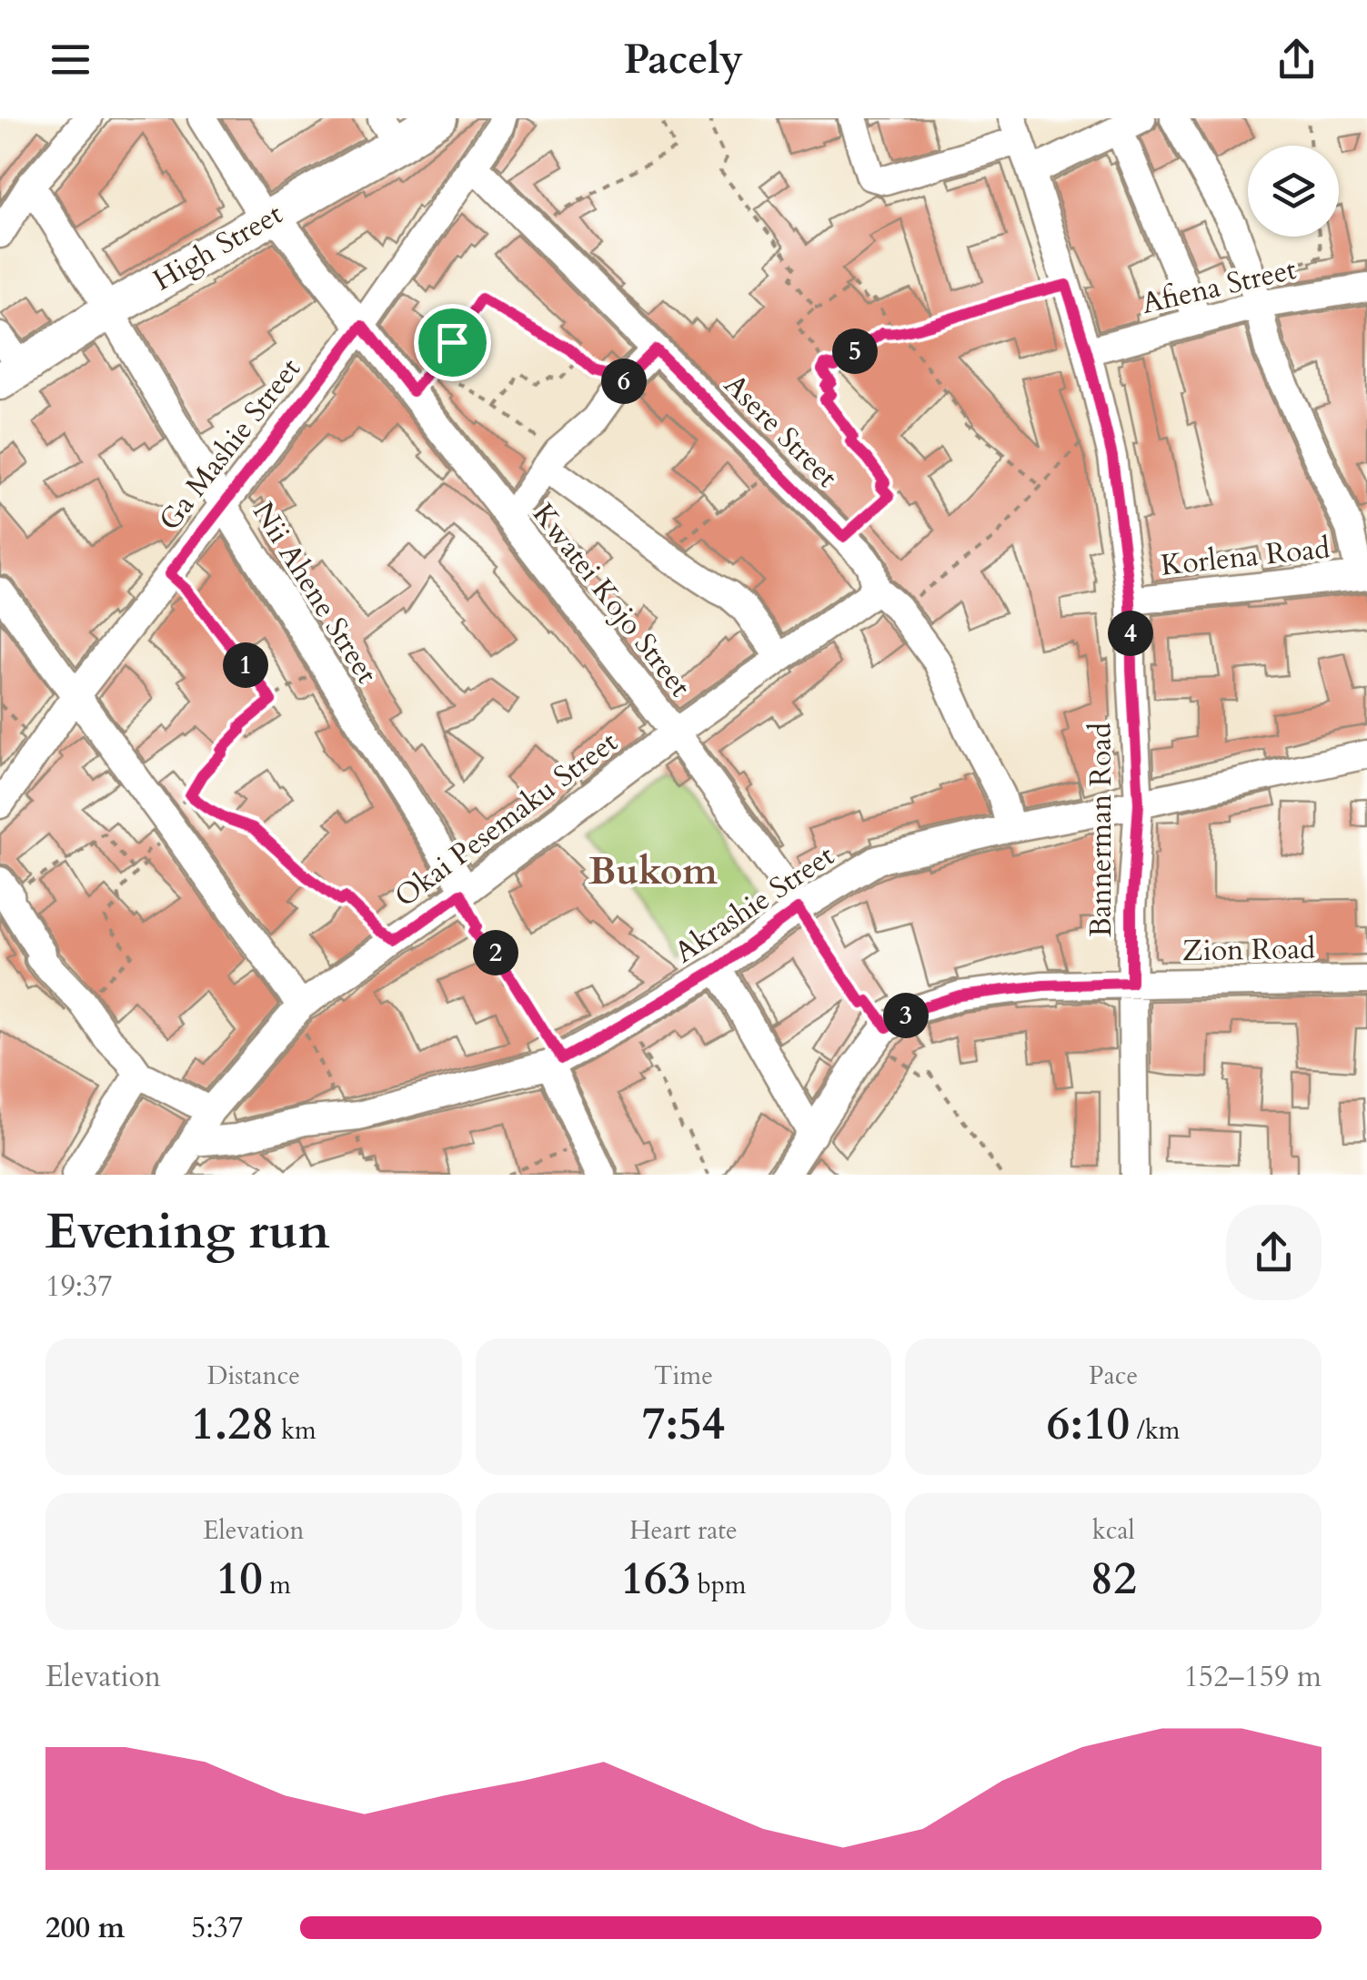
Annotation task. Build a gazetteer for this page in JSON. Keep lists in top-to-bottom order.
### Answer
{
  "streets": {
    "main road": ["High Street"],
    "street": [
      "Afiena Street",
      "Asere Street",
      "Ga Mashie Street",
      "Korlena Road",
      "Nii Ahene Street",
      "Kwatei Kojo Street",
      "Okai Pesemaku Street",
      "Bannerman Road",
      "Akrashie Street",
      "Zion Road"
    ]
  },
  "crossings": [
    ["High Street", "Nii Ahene Street"],
    ["High Street", "Kwatei Kojo Street"],
    ["Afiena Street", "Bannerman Road"],
    ["Asere Street", "Ga Mashie Street"],
    ["Asere Street", "Okai Pesemaku Street"],
    ["Asere Street", "Akrashie Street"],
    ["Ga Mashie Street", "Nii Ahene Street"],
    ["Ga Mashie Street", "Kwatei Kojo Street"],
    ["Korlena Road", "Bannerman Road"],
    ["Nii Ahene Street", "Okai Pesemaku Street"],
    ["Kwatei Kojo Street", "Okai Pesemaku Street"],
    ["Kwatei Kojo Street", "Akrashie Street"],
    ["Okai Pesemaku Street", "Akrashie Street"],
    ["Bannerman Road", "Akrashie Street"],
    ["Bannerman Road", "Zion Road"]
  ],
  "districts": ["Bukom"],
  "page": {
    "header": "Pacely",
    "pins": [
      "5",
      "6",
      "4",
      "1",
      "2",
      "3"
    ],
    "heading": ["Evening run", "19:37"],
    "stats": [
      ["Distance", "1.28 km"],
      ["Time", "7:54"],
      ["Pace", "6:10 /km"],
      ["Elevation", "10 m"],
      ["Heart rate", "163 bpm"],
      ["kcal", "82"]
    ],
    "chart": ["Elevation", "152–159 m"],
    "list": [
      {
        "name": "200 m",
        "note": "5:37"
      }
    ]
  }
}
